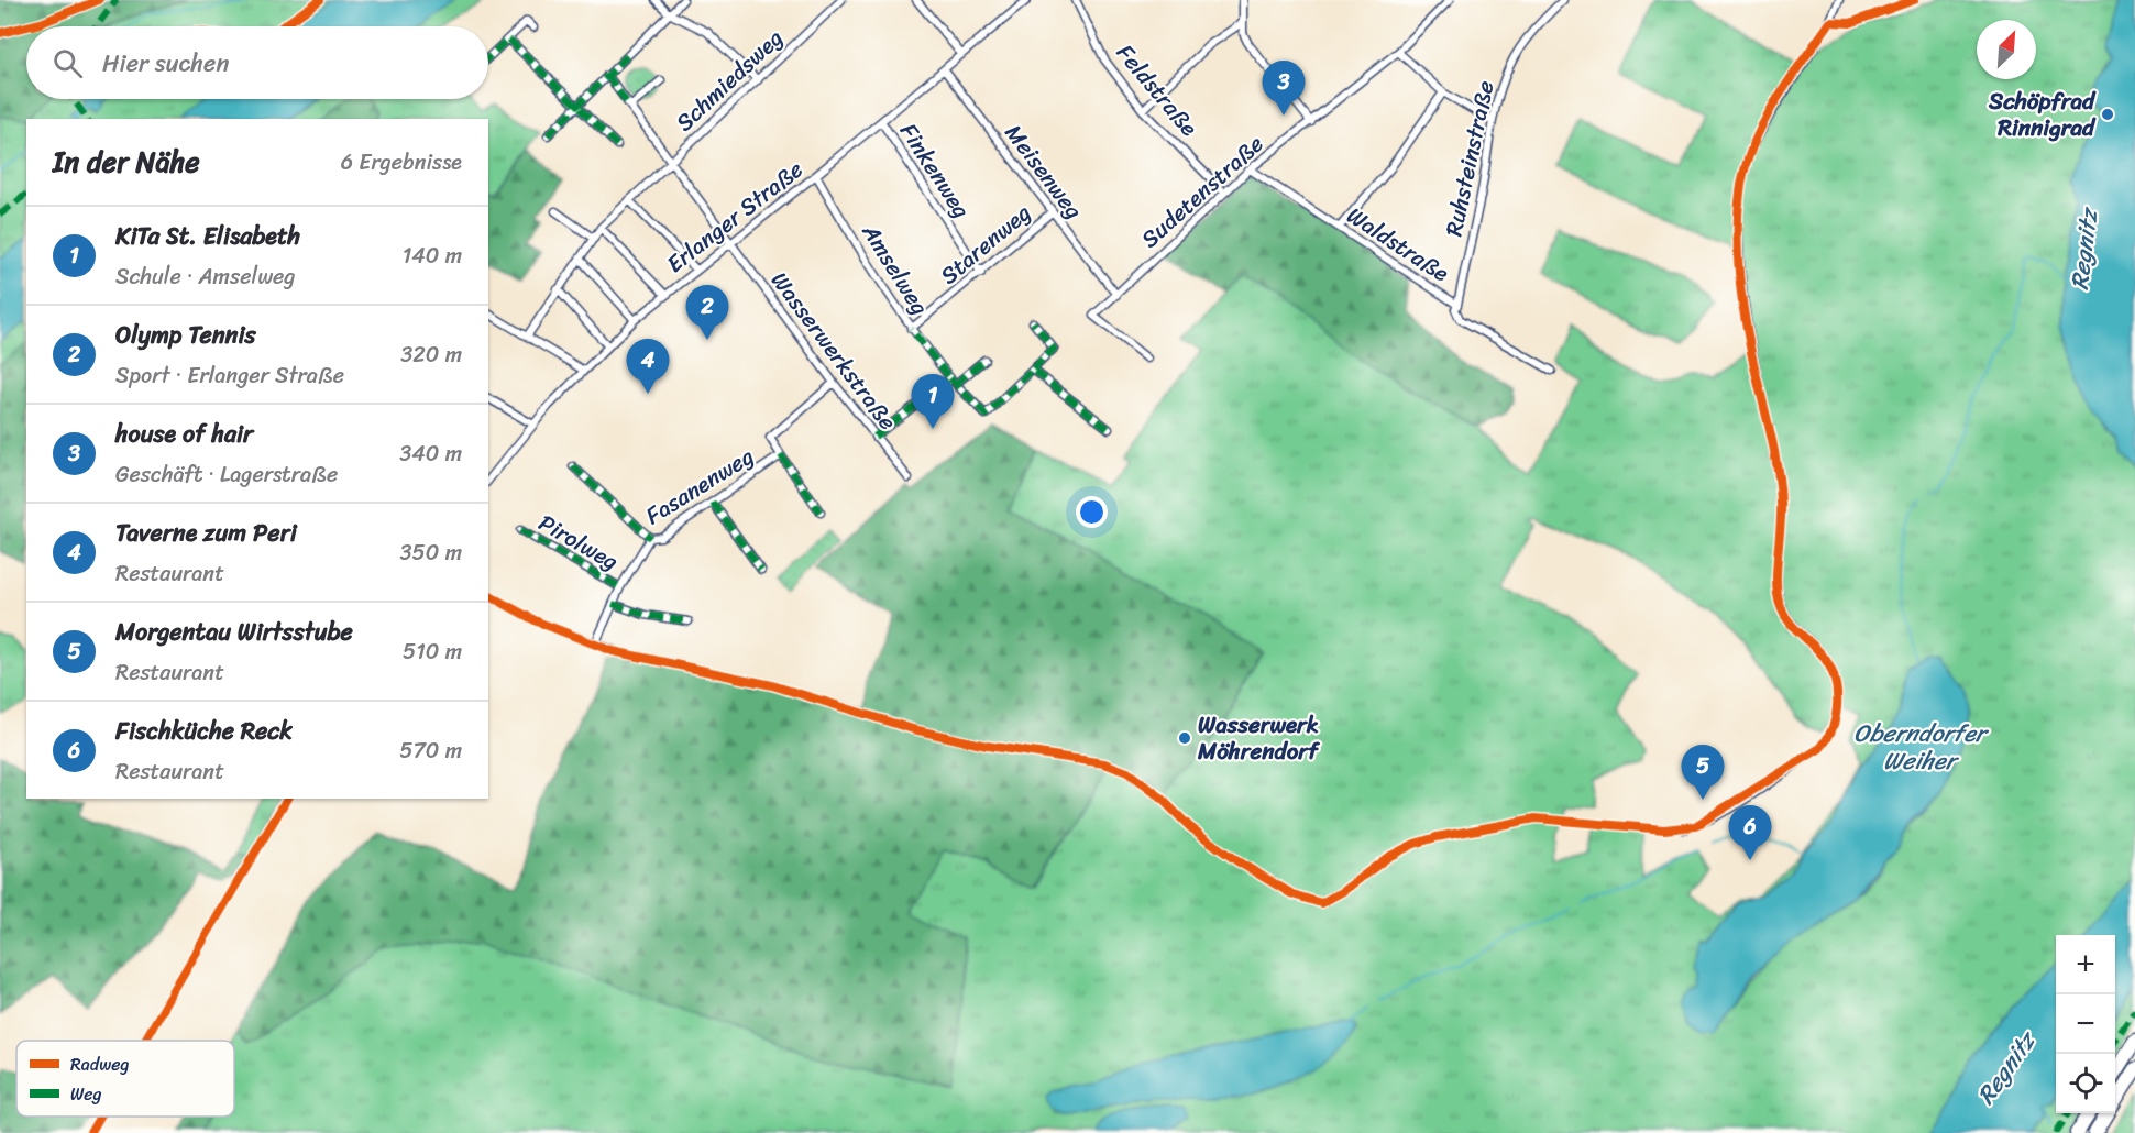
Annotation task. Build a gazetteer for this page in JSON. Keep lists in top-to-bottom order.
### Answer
{
  "streets": {
    "street": [
      "Schmiedsweg",
      "Feldstraße",
      "Ruhsteinstraße",
      "Finkenweg",
      "Meisenweg",
      "Sudetenstraße",
      "Erlanger Straße",
      "Starenweg",
      "Waldstraße",
      "Amselweg",
      "Wasserwerkstraße",
      "Fasanenweg",
      "Pirolweg"
    ]
  },
  "crossings": [
    ["Schmiedsweg", "Wasserwerkstraße"],
    ["Feldstraße", "Sudetenstraße"],
    ["Ruhsteinstraße", "Waldstraße"],
    ["Finkenweg", "Erlanger Straße"],
    ["Finkenweg", "Starenweg"],
    ["Meisenweg", "Sudetenstraße"],
    ["Meisenweg", "Erlanger Straße"],
    ["Meisenweg", "Starenweg"],
    ["Sudetenstraße", "Waldstraße"],
    ["Erlanger Straße", "Amselweg"],
    ["Erlanger Straße", "Wasserwerkstraße"],
    ["Starenweg", "Amselweg"],
    ["Wasserwerkstraße", "Fasanenweg"],
    ["Fasanenweg", "Pirolweg"]
  ],
  "water": ["Regnitz", "Oberndorfer Weiher"],
  "places": ["Schöpfrad Rinnigrad", "Wasserwerk Möhrendorf"],
  "legend": ["Radweg", "Weg"],
  "north": "top right",
  "page": {
    "search": "Hier suchen",
    "pins": [
      "3",
      "2",
      "4",
      "1",
      "5",
      "6"
    ],
    "heading": ["In der Nähe", "6 Ergebnisse"],
    "list": [
      {
        "mark": "1",
        "name": "KiTa St. Elisabeth",
        "note": "Schule · Amselweg",
        "value": "140 m"
      },
      {
        "mark": "2",
        "name": "Olymp Tennis",
        "note": "Sport · Erlanger Straße",
        "value": "320 m"
      },
      {
        "mark": "3",
        "name": "house of hair",
        "note": "Geschäft · Lagerstraße",
        "value": "340 m"
      },
      {
        "mark": "4",
        "name": "Taverne zum Peri",
        "note": "Restaurant",
        "value": "350 m"
      },
      {
        "mark": "5",
        "name": "Morgentau Wirtsstube",
        "note": "Restaurant",
        "value": "510 m"
      },
      {
        "mark": "6",
        "name": "Fischküche Reck",
        "note": "Restaurant",
        "value": "570 m"
      }
    ],
    "map_buttons": ["+", "−"]
  }
}
